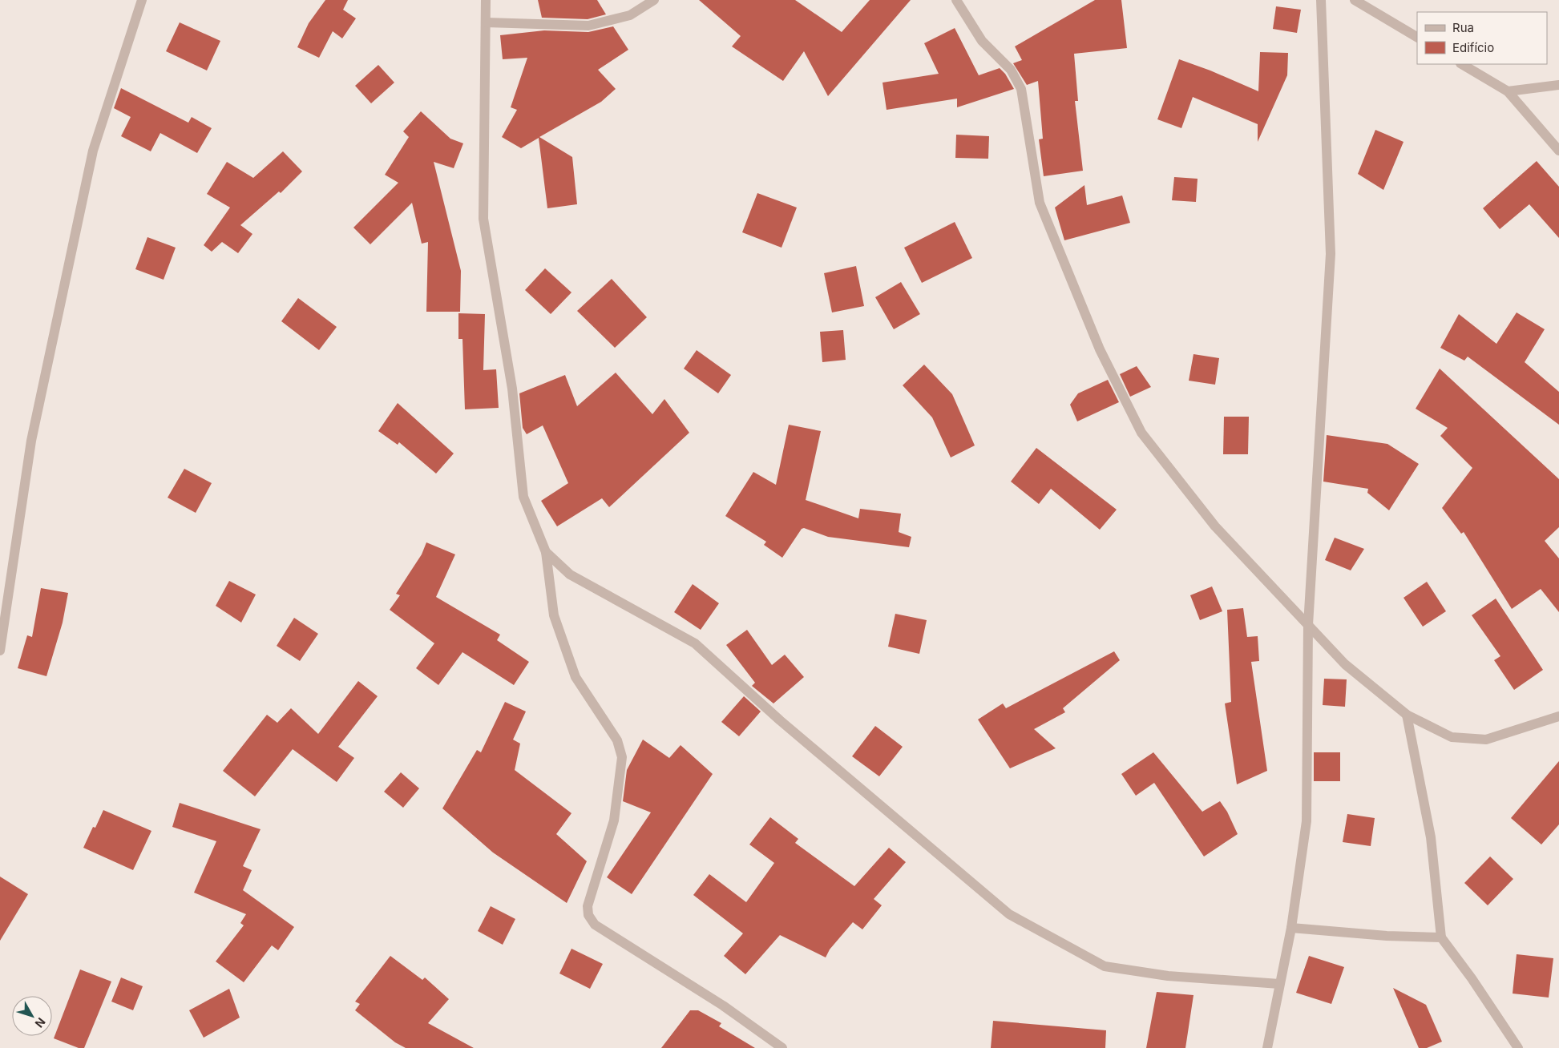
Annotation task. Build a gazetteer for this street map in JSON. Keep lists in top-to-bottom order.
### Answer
{
  "legend": ["Rua", "Edifício"],
  "north": "bottom right"
}
